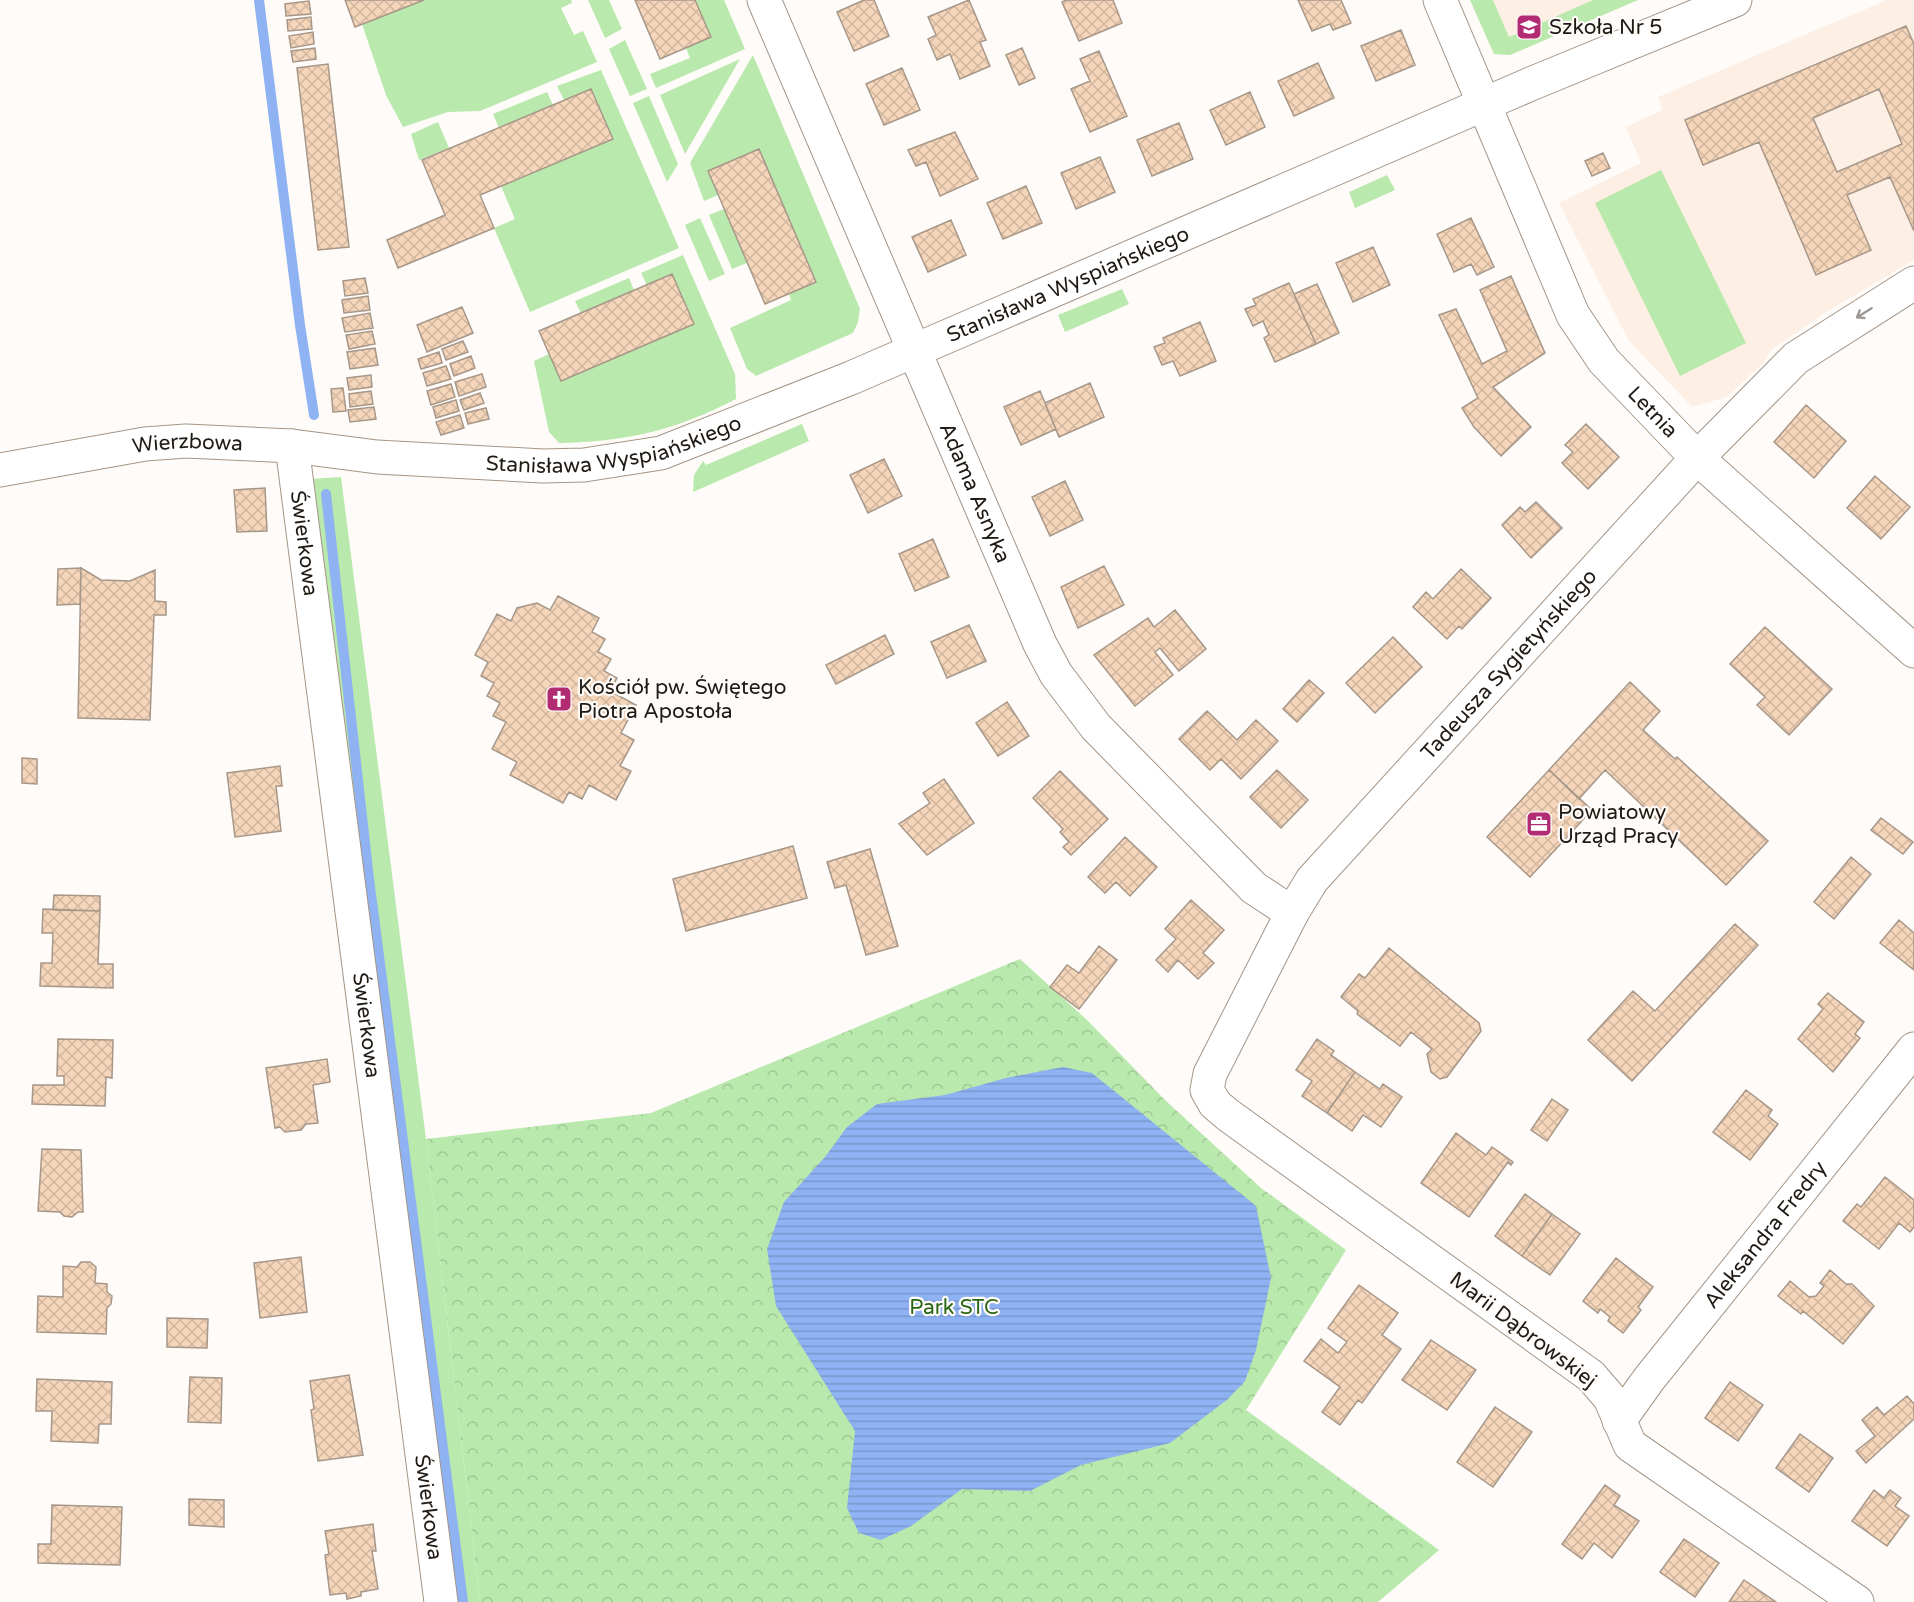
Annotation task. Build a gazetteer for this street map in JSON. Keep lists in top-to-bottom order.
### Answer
{
  "streets": {
    "street": [
      "Stanisława Wyspiańskiego",
      "Letnia",
      "Wierzbowa",
      "Adama Asnyka",
      "Świerkowa",
      "Tadeusza Sygietyńskiego",
      "Aleksandra Fredry",
      "Marii Dąbrowskiej"
    ]
  },
  "crossings": [
    ["Stanisława Wyspiańskiego", "Letnia"],
    ["Stanisława Wyspiańskiego", "Wierzbowa"],
    ["Stanisława Wyspiańskiego", "Adama Asnyka"],
    ["Letnia", "Tadeusza Sygietyńskiego"],
    ["Wierzbowa", "Świerkowa"],
    ["Adama Asnyka", "Tadeusza Sygietyńskiego"],
    ["Tadeusza Sygietyńskiego", "Marii Dąbrowskiej"],
    ["Aleksandra Fredry", "Marii Dąbrowskiej"]
  ],
  "parks": ["Park STC"],
  "places": {
    "school or university": ["Szkoła Nr 5"],
    "church": ["Kościół pw. Świętego Piotra Apostoła"],
    "office": ["Powiatowy Urząd Pracy"]
  }
}
